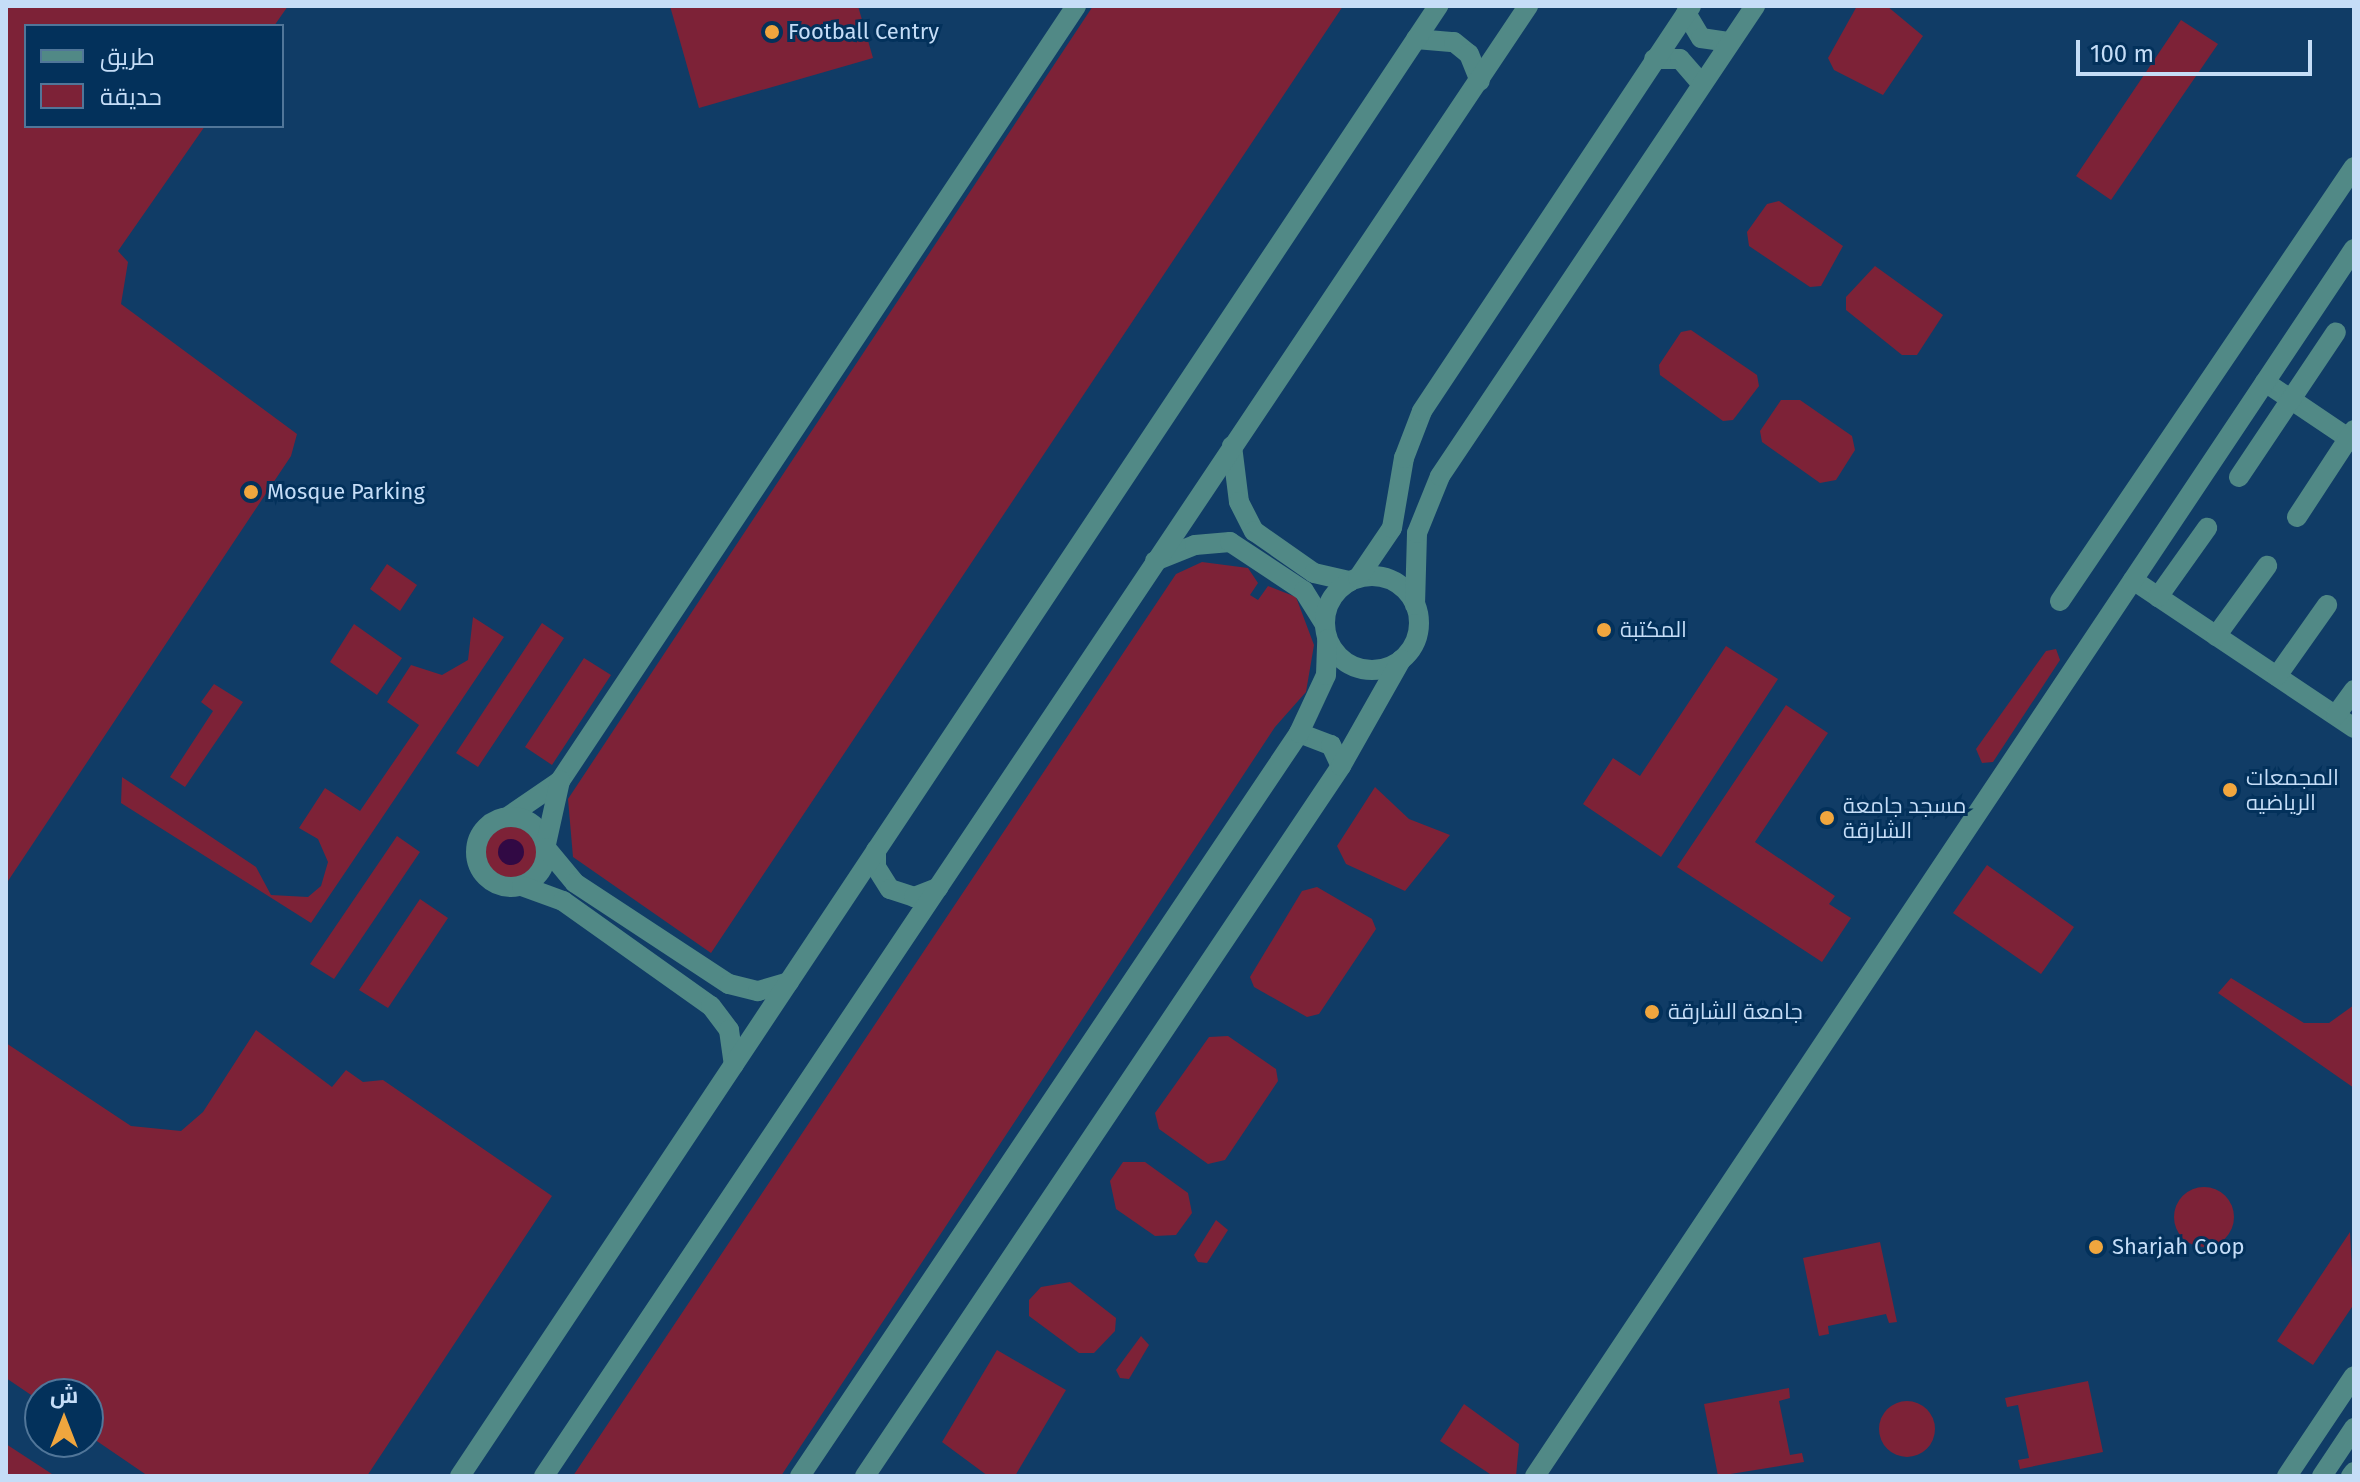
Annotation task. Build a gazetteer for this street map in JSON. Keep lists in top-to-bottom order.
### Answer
{
  "places": [
    "Football Centry",
    "Mosque Parking",
    "المكتبة",
    "المجمعات الرياضيه",
    "مسجد جامعة الشارقة",
    "جامعة الشارقة",
    "Sharjah Coop"
  ],
  "legend": ["طريق", "حديقة"],
  "scale_bar": "100 m",
  "north": "top"
}
